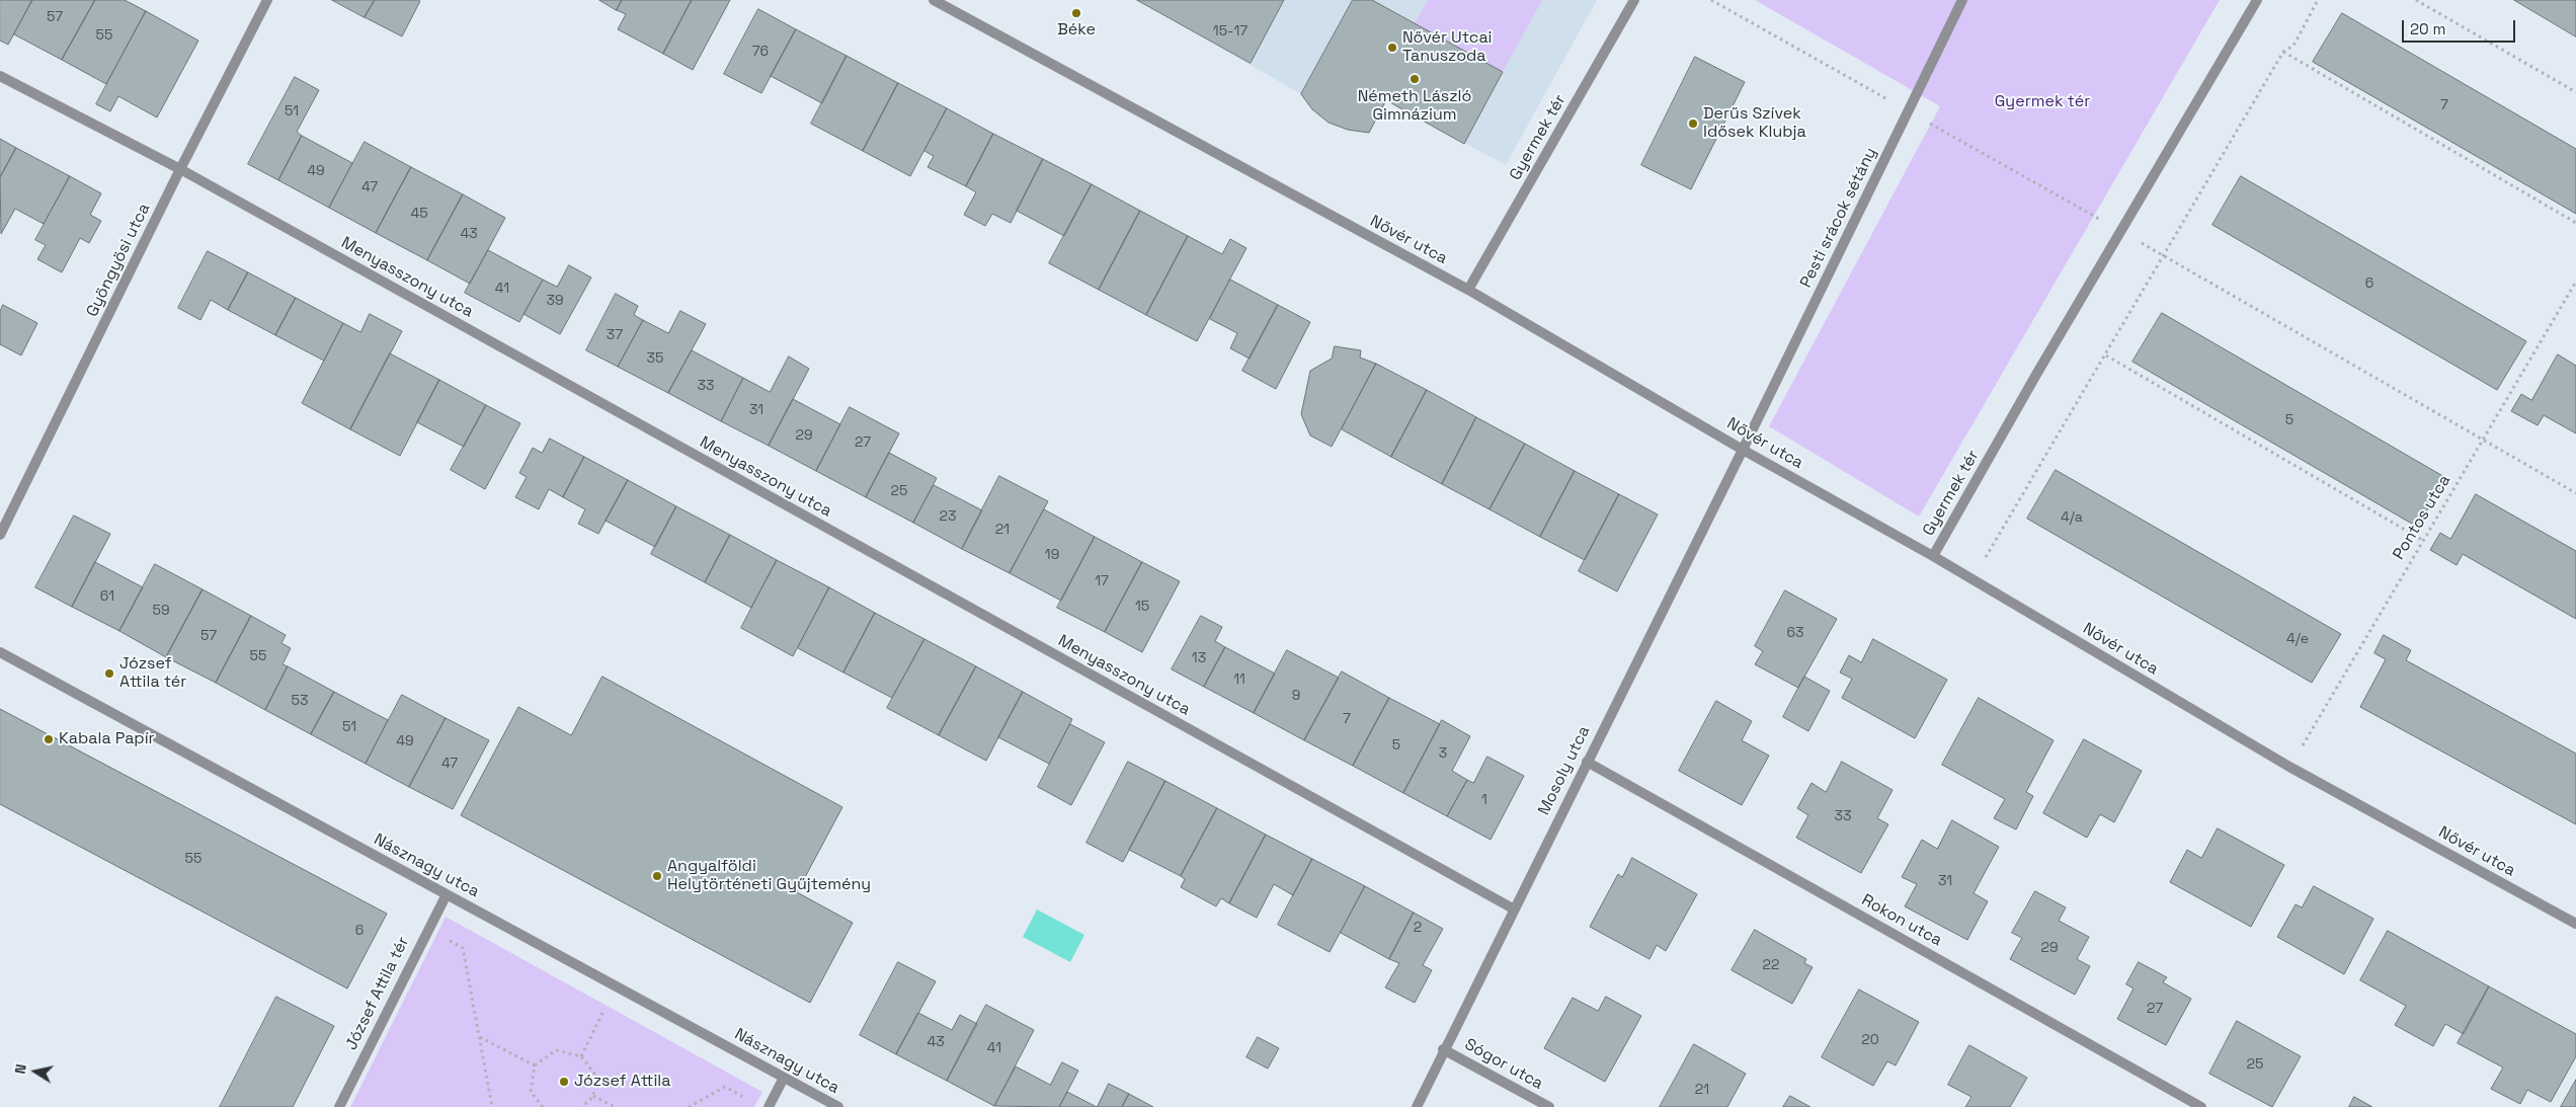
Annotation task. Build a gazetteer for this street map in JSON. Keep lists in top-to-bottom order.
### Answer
{
  "streets": {
    "street": [
      "Gyermek tér",
      "Pesti srácok sétány",
      "Nővér utca",
      "Gyöngyösi utca",
      "Menyasszony utca",
      "Mosoly utca",
      "Násznagy utca",
      "Rokon utca",
      "József Attila tér",
      "Sógor utca"
    ],
    "path": ["Pontos utca"]
  },
  "crossings": [
    ["Gyermek tér", "Nővér utca"],
    ["Pesti srácok sétány", "Nővér utca"],
    ["Pesti srácok sétány", "Mosoly utca"],
    ["Nővér utca", "Pontos utca"],
    ["Nővér utca", "Mosoly utca"],
    ["Gyöngyösi utca", "Menyasszony utca"],
    ["Menyasszony utca", "Mosoly utca"],
    ["Mosoly utca", "Rokon utca"],
    ["Mosoly utca", "Sógor utca"],
    ["Násznagy utca", "József Attila tér"]
  ],
  "parks": ["Gyermek tér"],
  "places": [
    "Béke",
    "Nővér Utcai Tanuszoda",
    "Németh László Gimnázium",
    "Derűs Szívek Idősek Klubja",
    "József Attila tér",
    "Kabala Papír",
    "Angyalföldi Helytörténeti Gyűjtemény",
    "József Attila"
  ],
  "house_numbers": [
    "57",
    "15-17",
    "55",
    "76",
    "7",
    "51",
    "49",
    "47",
    "45",
    "43",
    "6",
    "41",
    "39",
    "37",
    "35",
    "33",
    "31",
    "5",
    "29",
    "27",
    "25",
    "23",
    "4/a",
    "21",
    "19",
    "17",
    "61",
    "15",
    "59",
    "63",
    "57",
    "4/e",
    "55",
    "13",
    "11",
    "9",
    "53",
    "7",
    "51",
    "49",
    "5",
    "3",
    "47",
    "1",
    "33",
    "55",
    "31",
    "2",
    "6",
    "29",
    "22",
    "27",
    "20",
    "43",
    "41",
    "25",
    "21"
  ],
  "scale_bar": "20 m",
  "north": "left"
}
